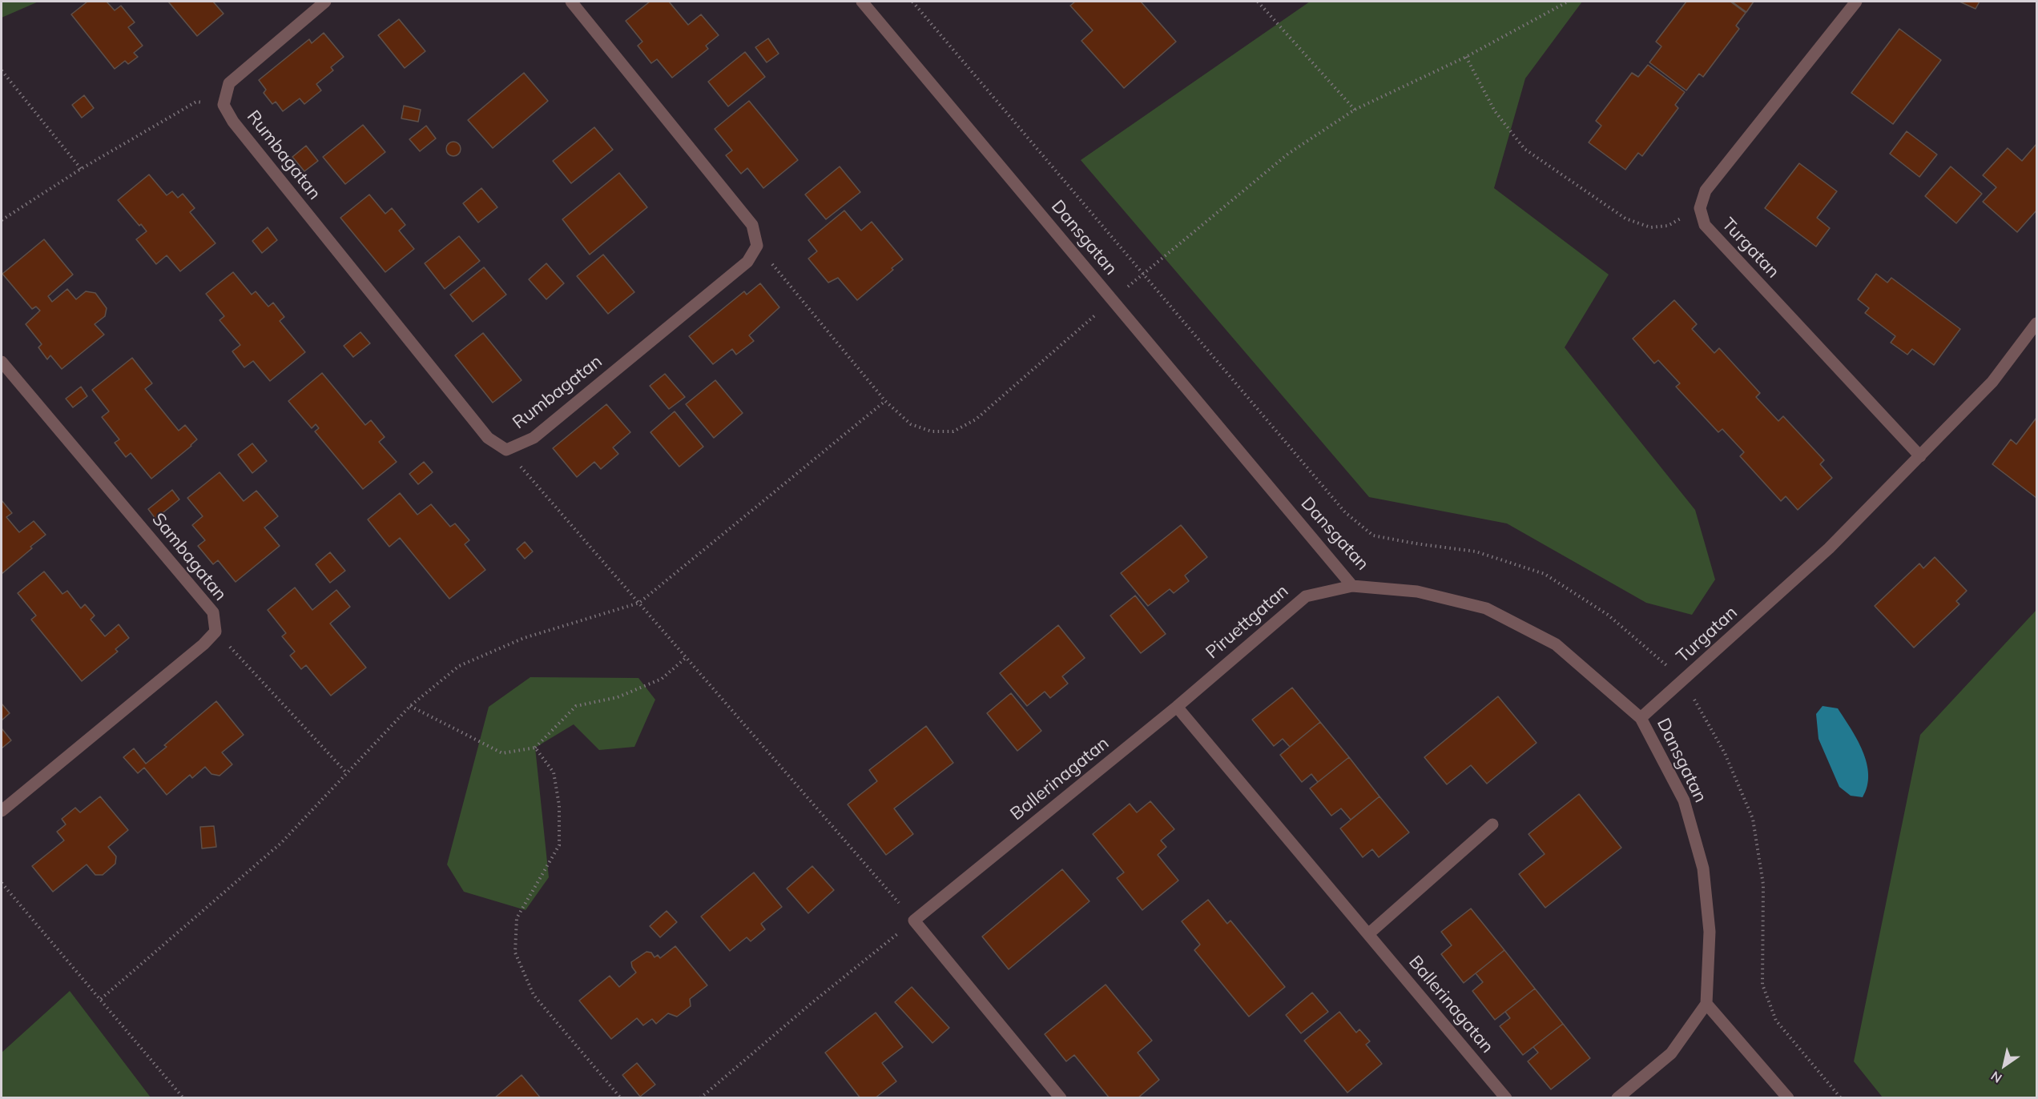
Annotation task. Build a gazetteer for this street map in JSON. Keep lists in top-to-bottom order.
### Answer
{
  "streets": {
    "street": [
      "Rumbagatan",
      "Dansgatan",
      "Turgatan",
      "Sambagatan",
      "Piruettgatan",
      "Ballerinagatan"
    ]
  },
  "crossings": [
    ["Dansgatan", "Turgatan"],
    ["Dansgatan", "Piruettgatan"],
    ["Piruettgatan", "Ballerinagatan"]
  ],
  "north": "bottom left"
}
